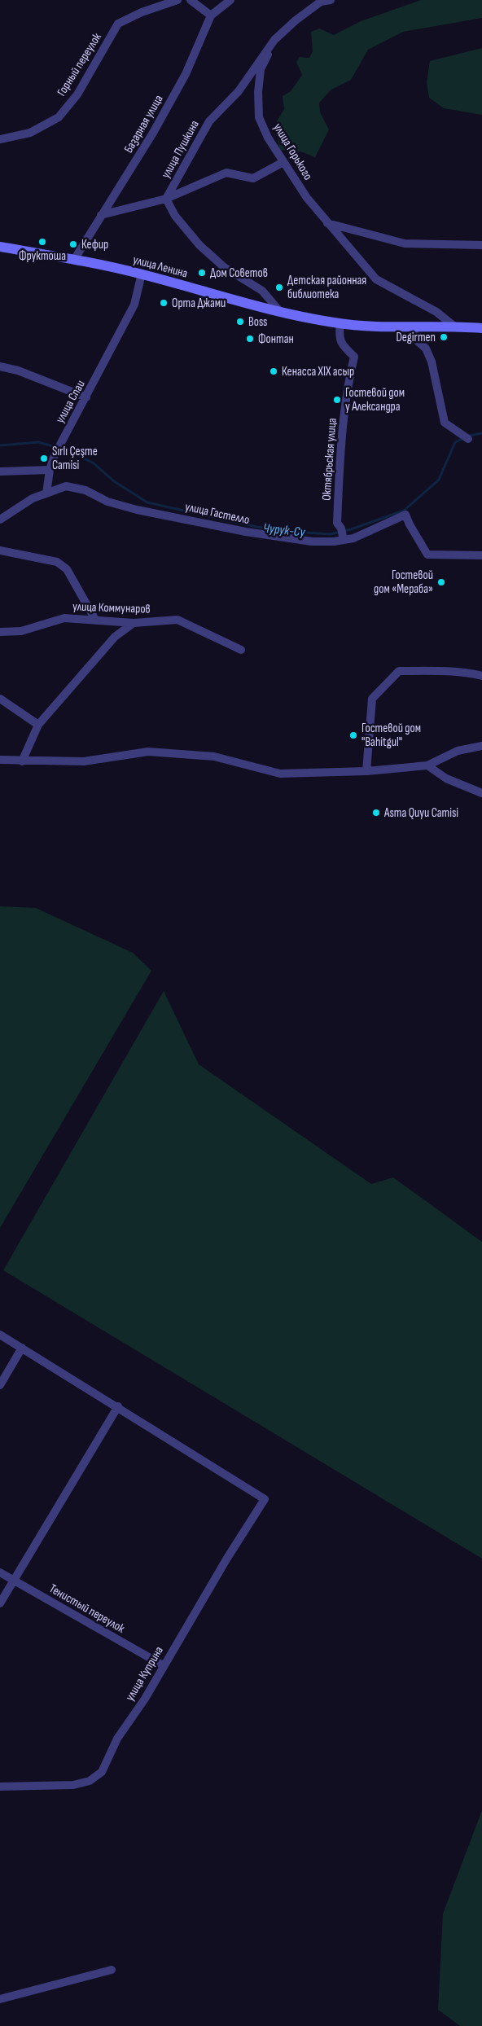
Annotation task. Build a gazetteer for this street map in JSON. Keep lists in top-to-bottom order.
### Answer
{
  "streets": {
    "main road": ["улица Ленина"],
    "street": [
      "Горный переулок",
      "Базарная улица",
      "улица Пушкина",
      "улица Горького",
      "улица Спаи",
      "Октябрьская улица",
      "улица Гастелло",
      "улица Коммунаров",
      "Тенистый переулок",
      "улица Куприна"
    ]
  },
  "crossings": [
    ["Базарная улица", "улица Ленина"],
    ["улица Пушкина", "улица Горького"],
    ["улица Горького", "улица Ленина"],
    ["улица Ленина", "улица Спаи"],
    ["улица Ленина", "Октябрьская улица"],
    ["улица Спаи", "улица Гастелло"],
    ["Октябрьская улица", "улица Гастелло"],
    ["Тенистый переулок", "улица Куприна"]
  ],
  "water": ["Чурук-Су"],
  "places": [
    "Фруктоша",
    "Кефир",
    "Дом Советов",
    "Детская районная библиотека",
    "Орта Джами",
    "Boss",
    "Degirmen",
    "Фонтан",
    "Кенасса XIX асыр",
    "Гостевой дом у Александра",
    "Sırlı Çeşme Camisi",
    "Гостевой дом «Мераба»",
    "Гостевой дом \"Bahitgul\"",
    "Asma Quyu Camisi"
  ]
}
